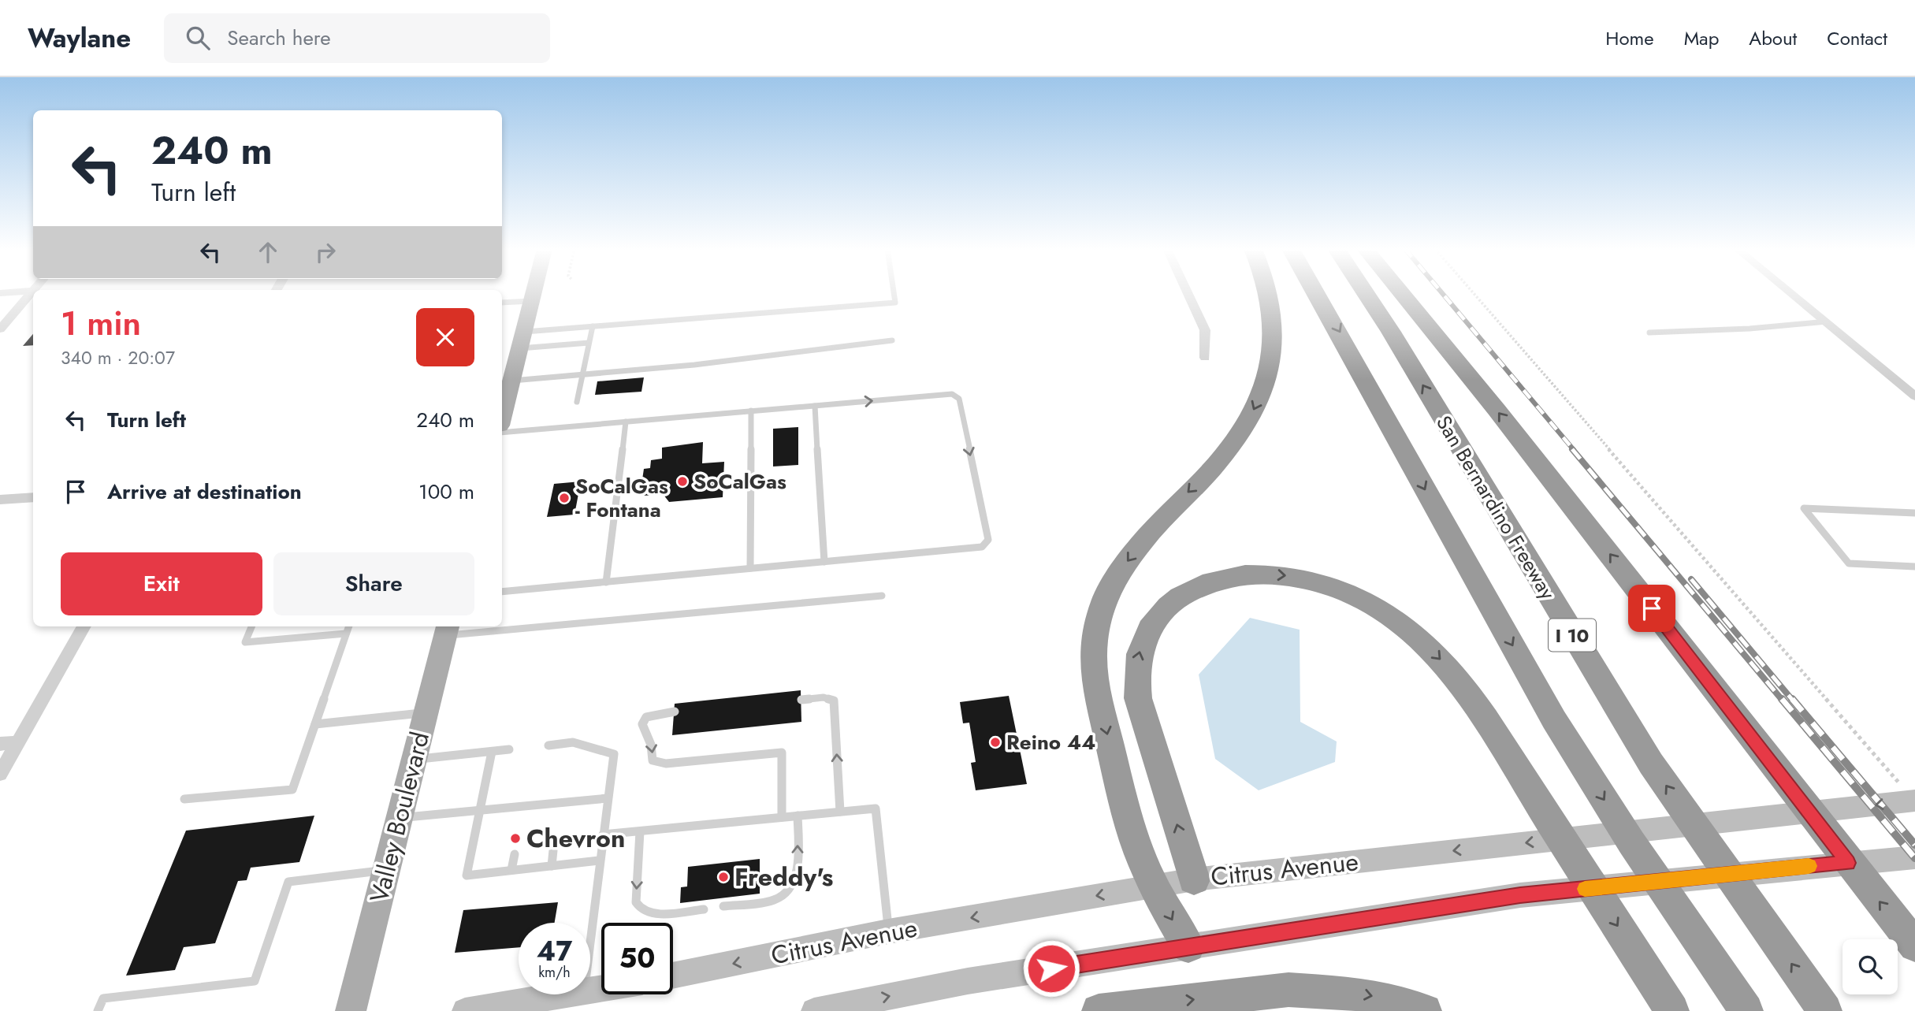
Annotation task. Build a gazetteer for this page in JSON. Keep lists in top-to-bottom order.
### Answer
{
  "streets": {
    "highway": ["San Bernardino Freeway", "I 10"],
    "main road": ["Valley Boulevard", "Citrus Avenue"]
  },
  "places": [
    "SoCalGas",
    "SoCalGas - Fontana",
    "Reino 44",
    "Chevron",
    "Freddy's"
  ],
  "page": {
    "header": "Waylane",
    "search": "Search here",
    "nav": [
      "Home",
      "Map",
      "About",
      "Contact"
    ],
    "turn": ["240 m", "Turn left"],
    "heading": ["1 min", "340 m · 20:07"],
    "list": [
      {
        "name": "Turn left",
        "value": "240 m"
      },
      {
        "name": "Arrive at destination",
        "value": "100 m"
      }
    ],
    "buttons": ["Exit", "Share"],
    "speed": "47 km/h",
    "limit": "50"
  }
}
